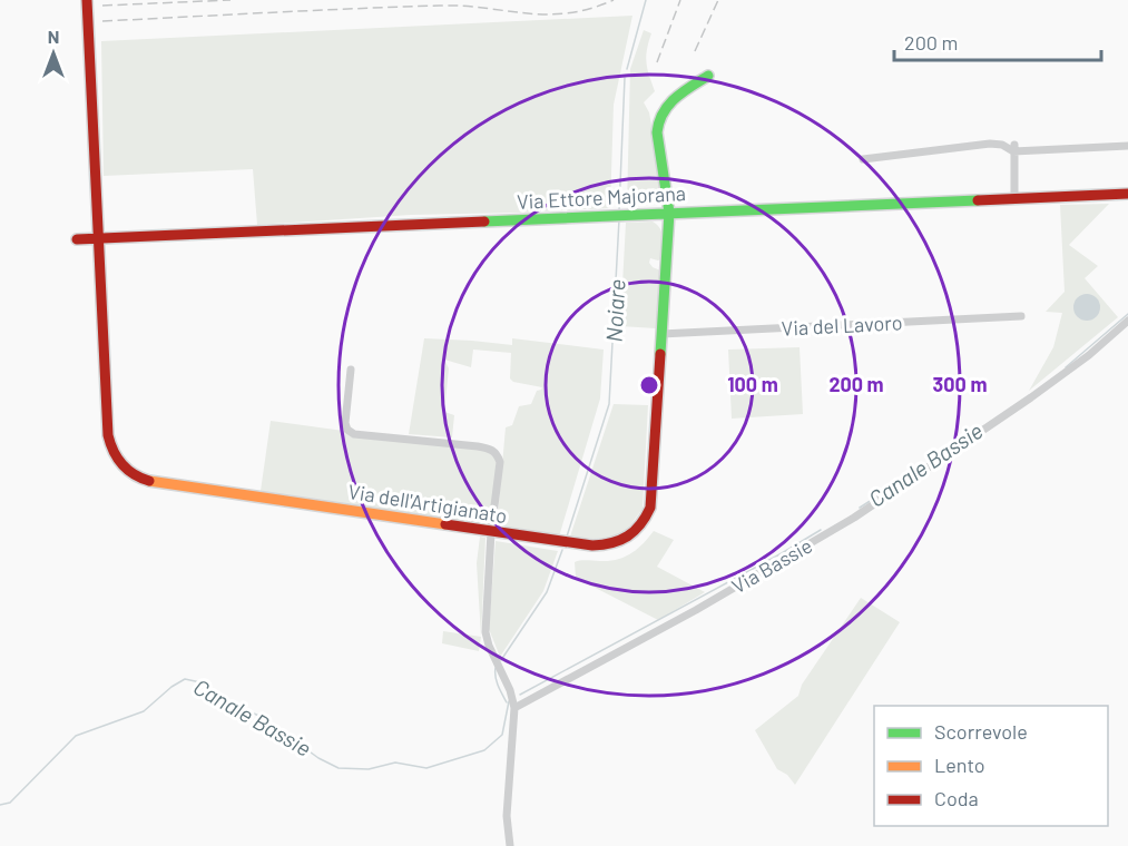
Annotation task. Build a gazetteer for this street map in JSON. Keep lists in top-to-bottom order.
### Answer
{
  "streets": {
    "street": [
      "Via Ettore Majorana",
      "Via del Lavoro",
      "Via dell'Artigianato",
      "Via Bassie"
    ]
  },
  "crossings": [
    ["Via Ettore Majorana", "Via dell'Artigianato"],
    ["Via del Lavoro", "Via dell'Artigianato"]
  ],
  "water": ["Noiare", "Canale Bassie"],
  "legend": ["Scorrevole", "Lento", "Coda"],
  "scale_bar": "200 m",
  "north": "top",
  "rings": ["100 m", "200 m", "300 m"]
}
